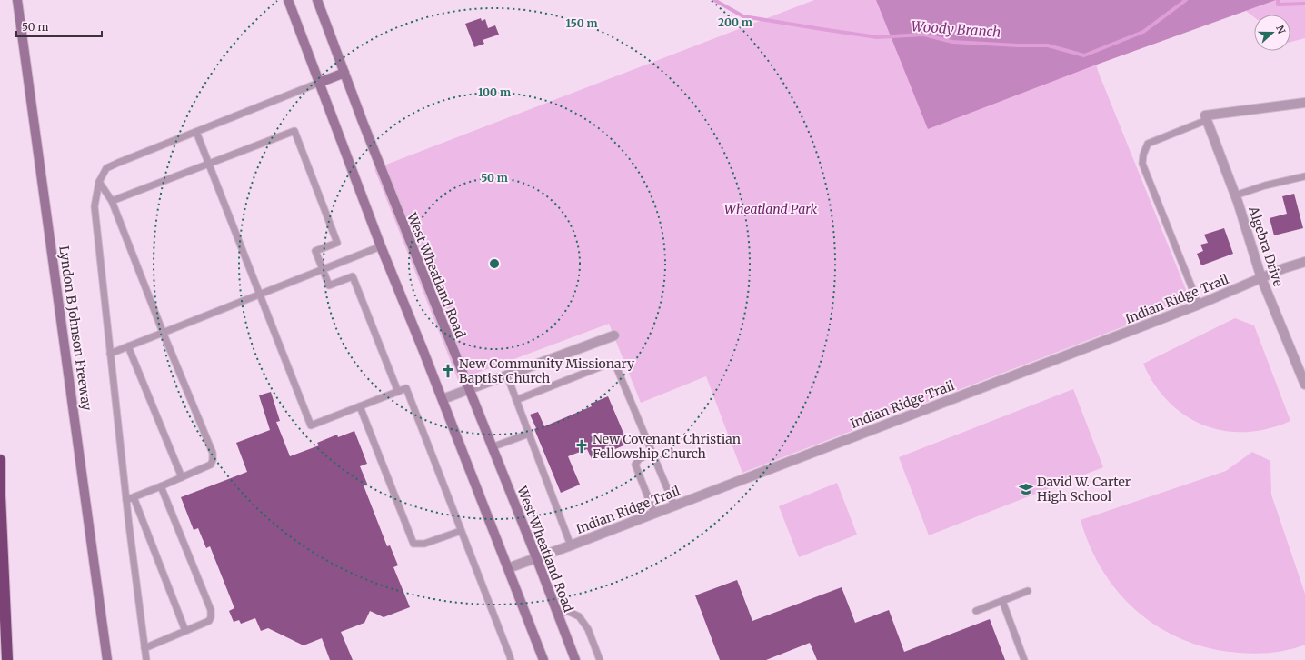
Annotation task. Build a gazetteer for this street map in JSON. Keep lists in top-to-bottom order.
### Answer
{
  "streets": {
    "main road": ["West Wheatland Road", "Lyndon B Johnson Freeway"],
    "street": ["Algebra Drive", "Indian Ridge Trail"]
  },
  "crossings": [
    ["Algebra Drive", "Indian Ridge Trail"],
    ["West Wheatland Road", "Indian Ridge Trail"]
  ],
  "water": ["Woody Branch"],
  "parks": ["Wheatland Park"],
  "places": {
    "church": ["New Community Missionary Baptist Church", "New Covenant Christian Fellowship Church"],
    "school or university": ["David W. Carter High School"]
  },
  "scale_bar": "50 m",
  "north": "right",
  "rings": [
    "200 m",
    "150 m",
    "100 m",
    "50 m"
  ]
}
